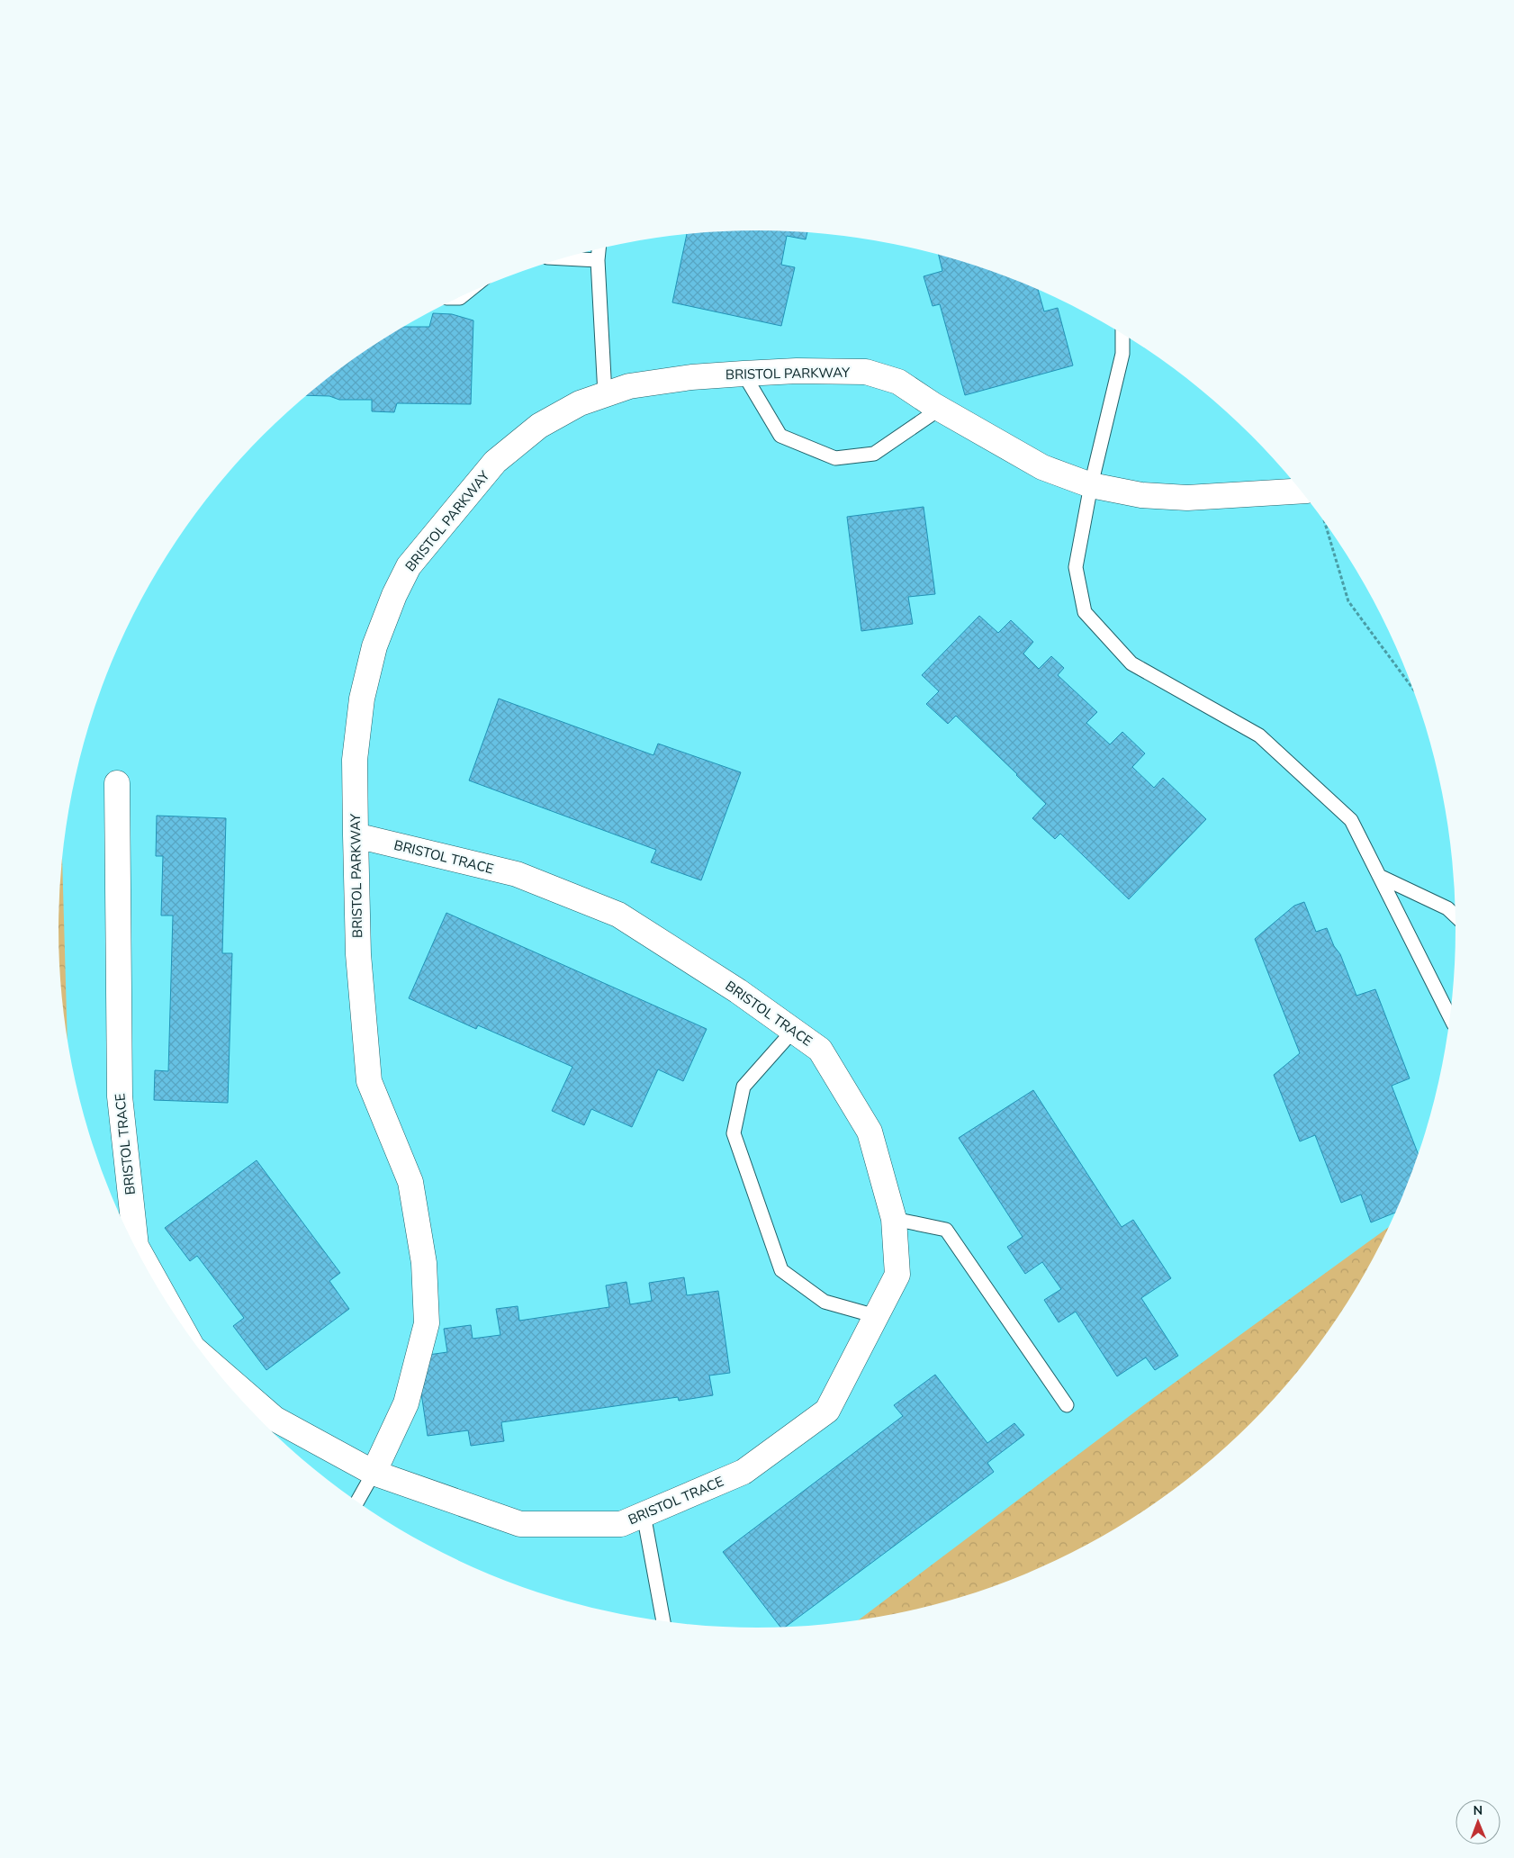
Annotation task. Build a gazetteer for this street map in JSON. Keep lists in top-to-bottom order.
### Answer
{
  "streets": {
    "street": ["BRISTOL PARKWAY", "BRISTOL TRACE"]
  },
  "crossings": [
    ["BRISTOL PARKWAY", "BRISTOL TRACE"]
  ],
  "north": "top"
}
